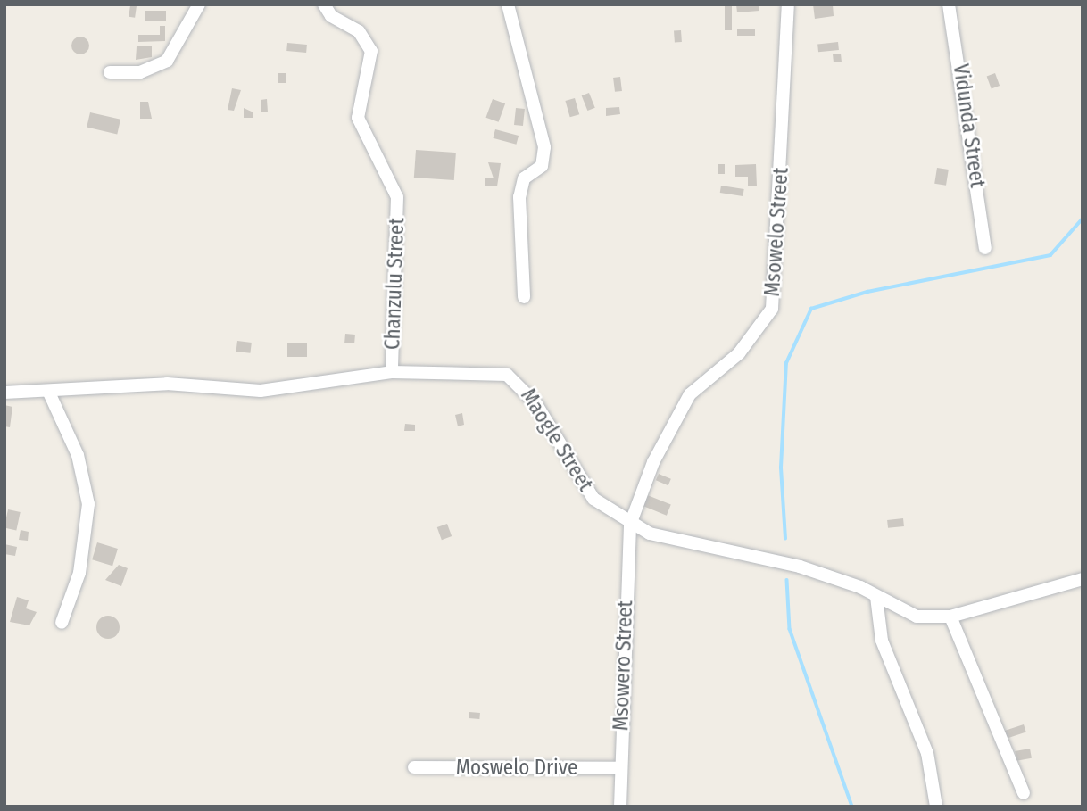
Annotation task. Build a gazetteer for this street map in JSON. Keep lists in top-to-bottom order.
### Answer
{
  "streets": {
    "street": [
      "Vidunda Street",
      "Msowelo Street",
      "Chanzulu Street",
      "Maogle Street",
      "Msowero Street",
      "Moswelo Drive"
    ]
  },
  "crossings": [
    ["Msowelo Street", "Maogle Street"],
    ["Msowelo Street", "Msowero Street"],
    ["Chanzulu Street", "Maogle Street"],
    ["Maogle Street", "Msowero Street"],
    ["Msowero Street", "Moswelo Drive"]
  ]
}
